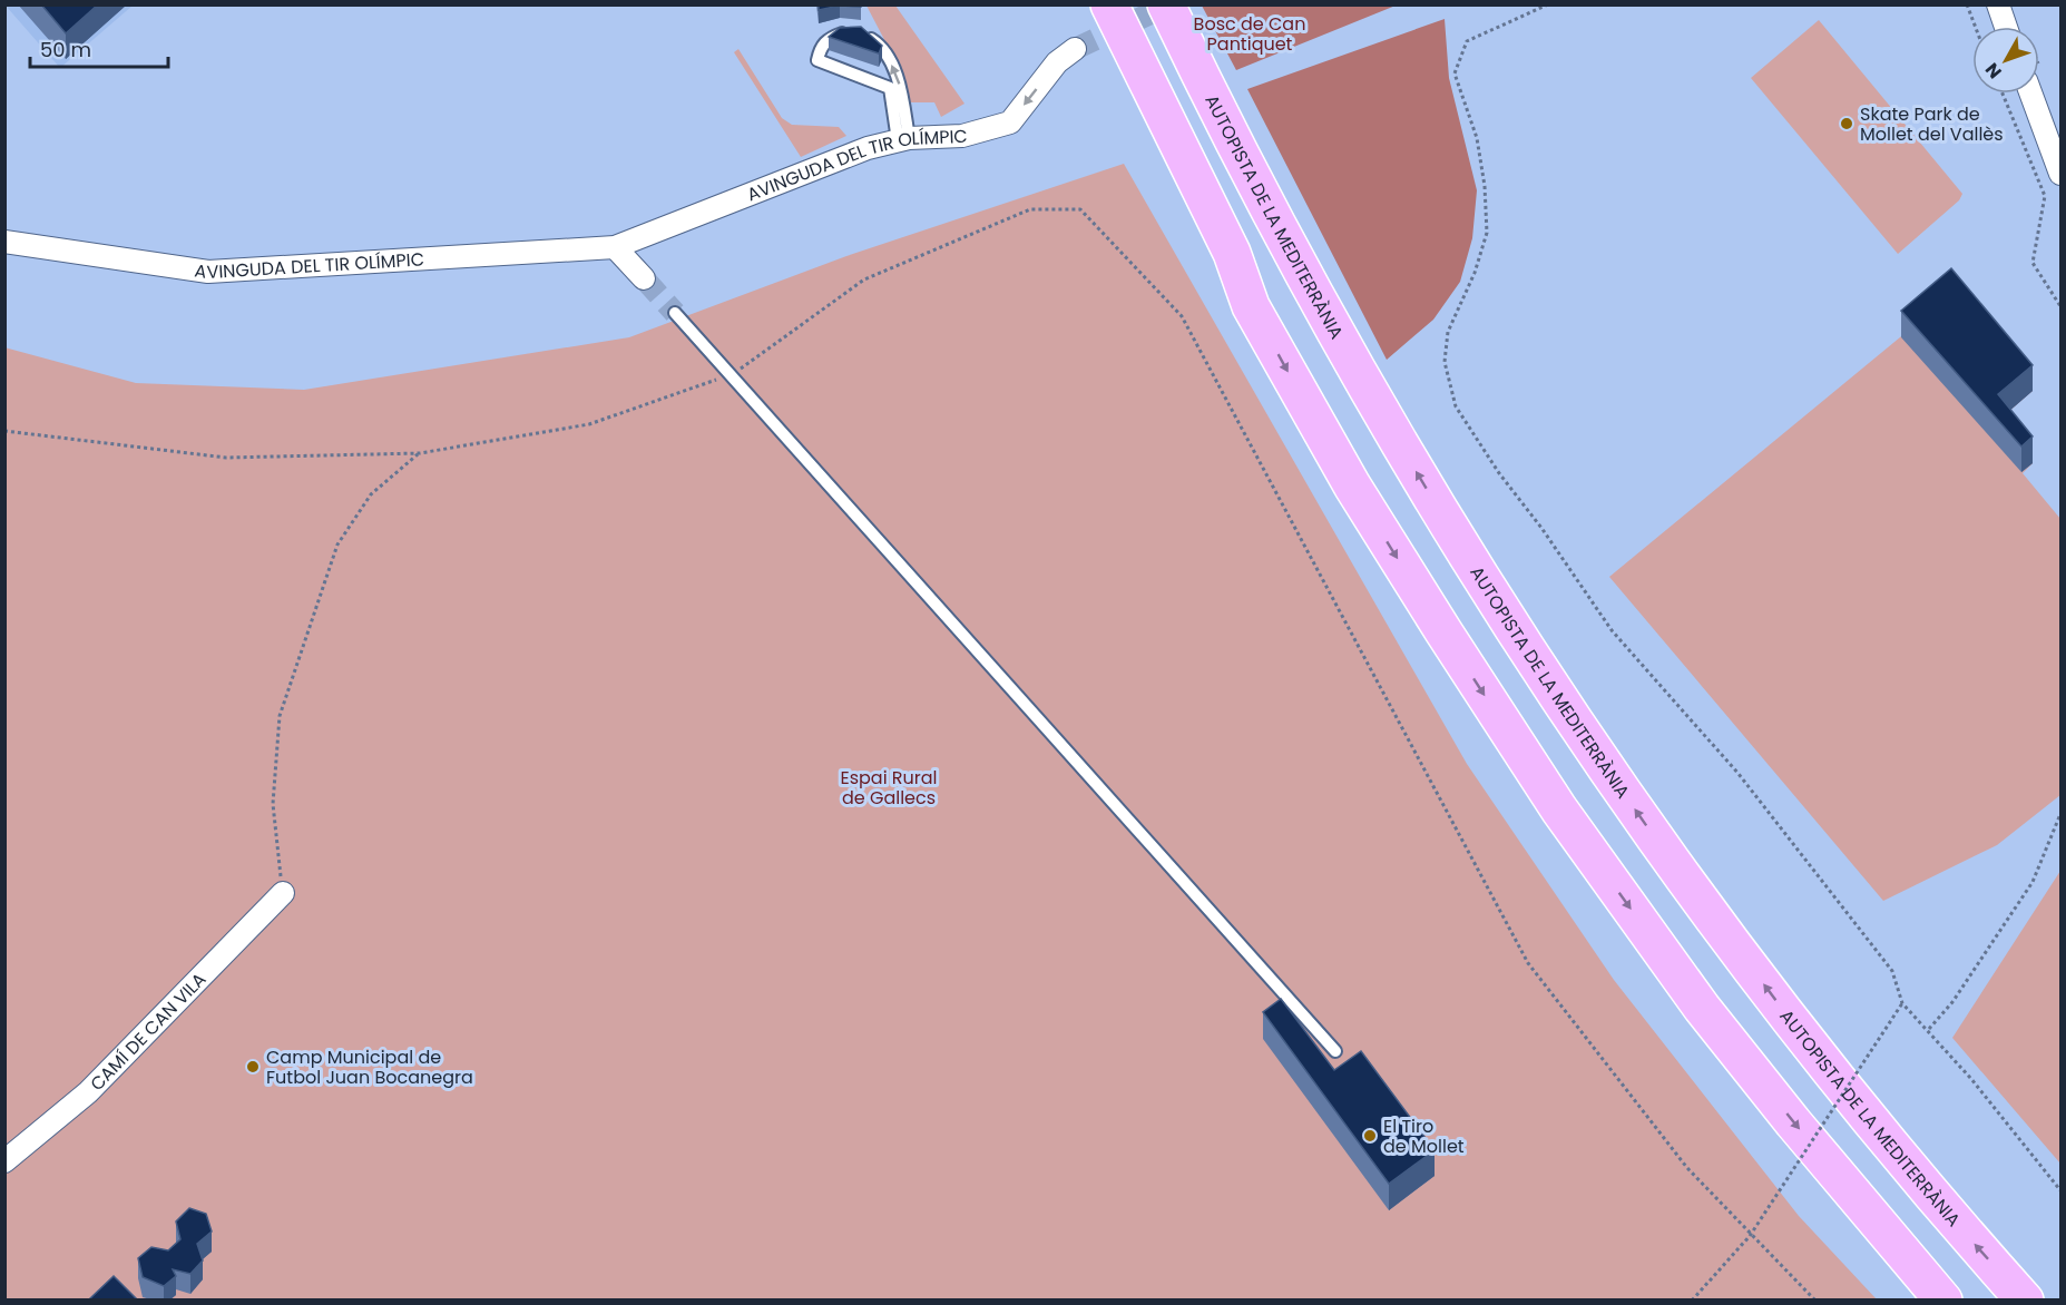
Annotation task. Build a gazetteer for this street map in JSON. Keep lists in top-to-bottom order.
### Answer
{
  "streets": {
    "highway": ["AUTOPISTA DE LA MEDITERRÀNIA"],
    "street": ["AVINGUDA DEL TIR OLÍMPIC", "CAMÍ DE CAN VILA"]
  },
  "parks": ["Bosc de Can Pantiquet", "Espai Rural de Gallecs"],
  "places": ["Skate Park de Mollet del Vallès", "Camp Municipal de Futbol Juan Bocanegra", "El Tiro de Mollet"],
  "scale_bar": "50 m",
  "north": "bottom left"
}
